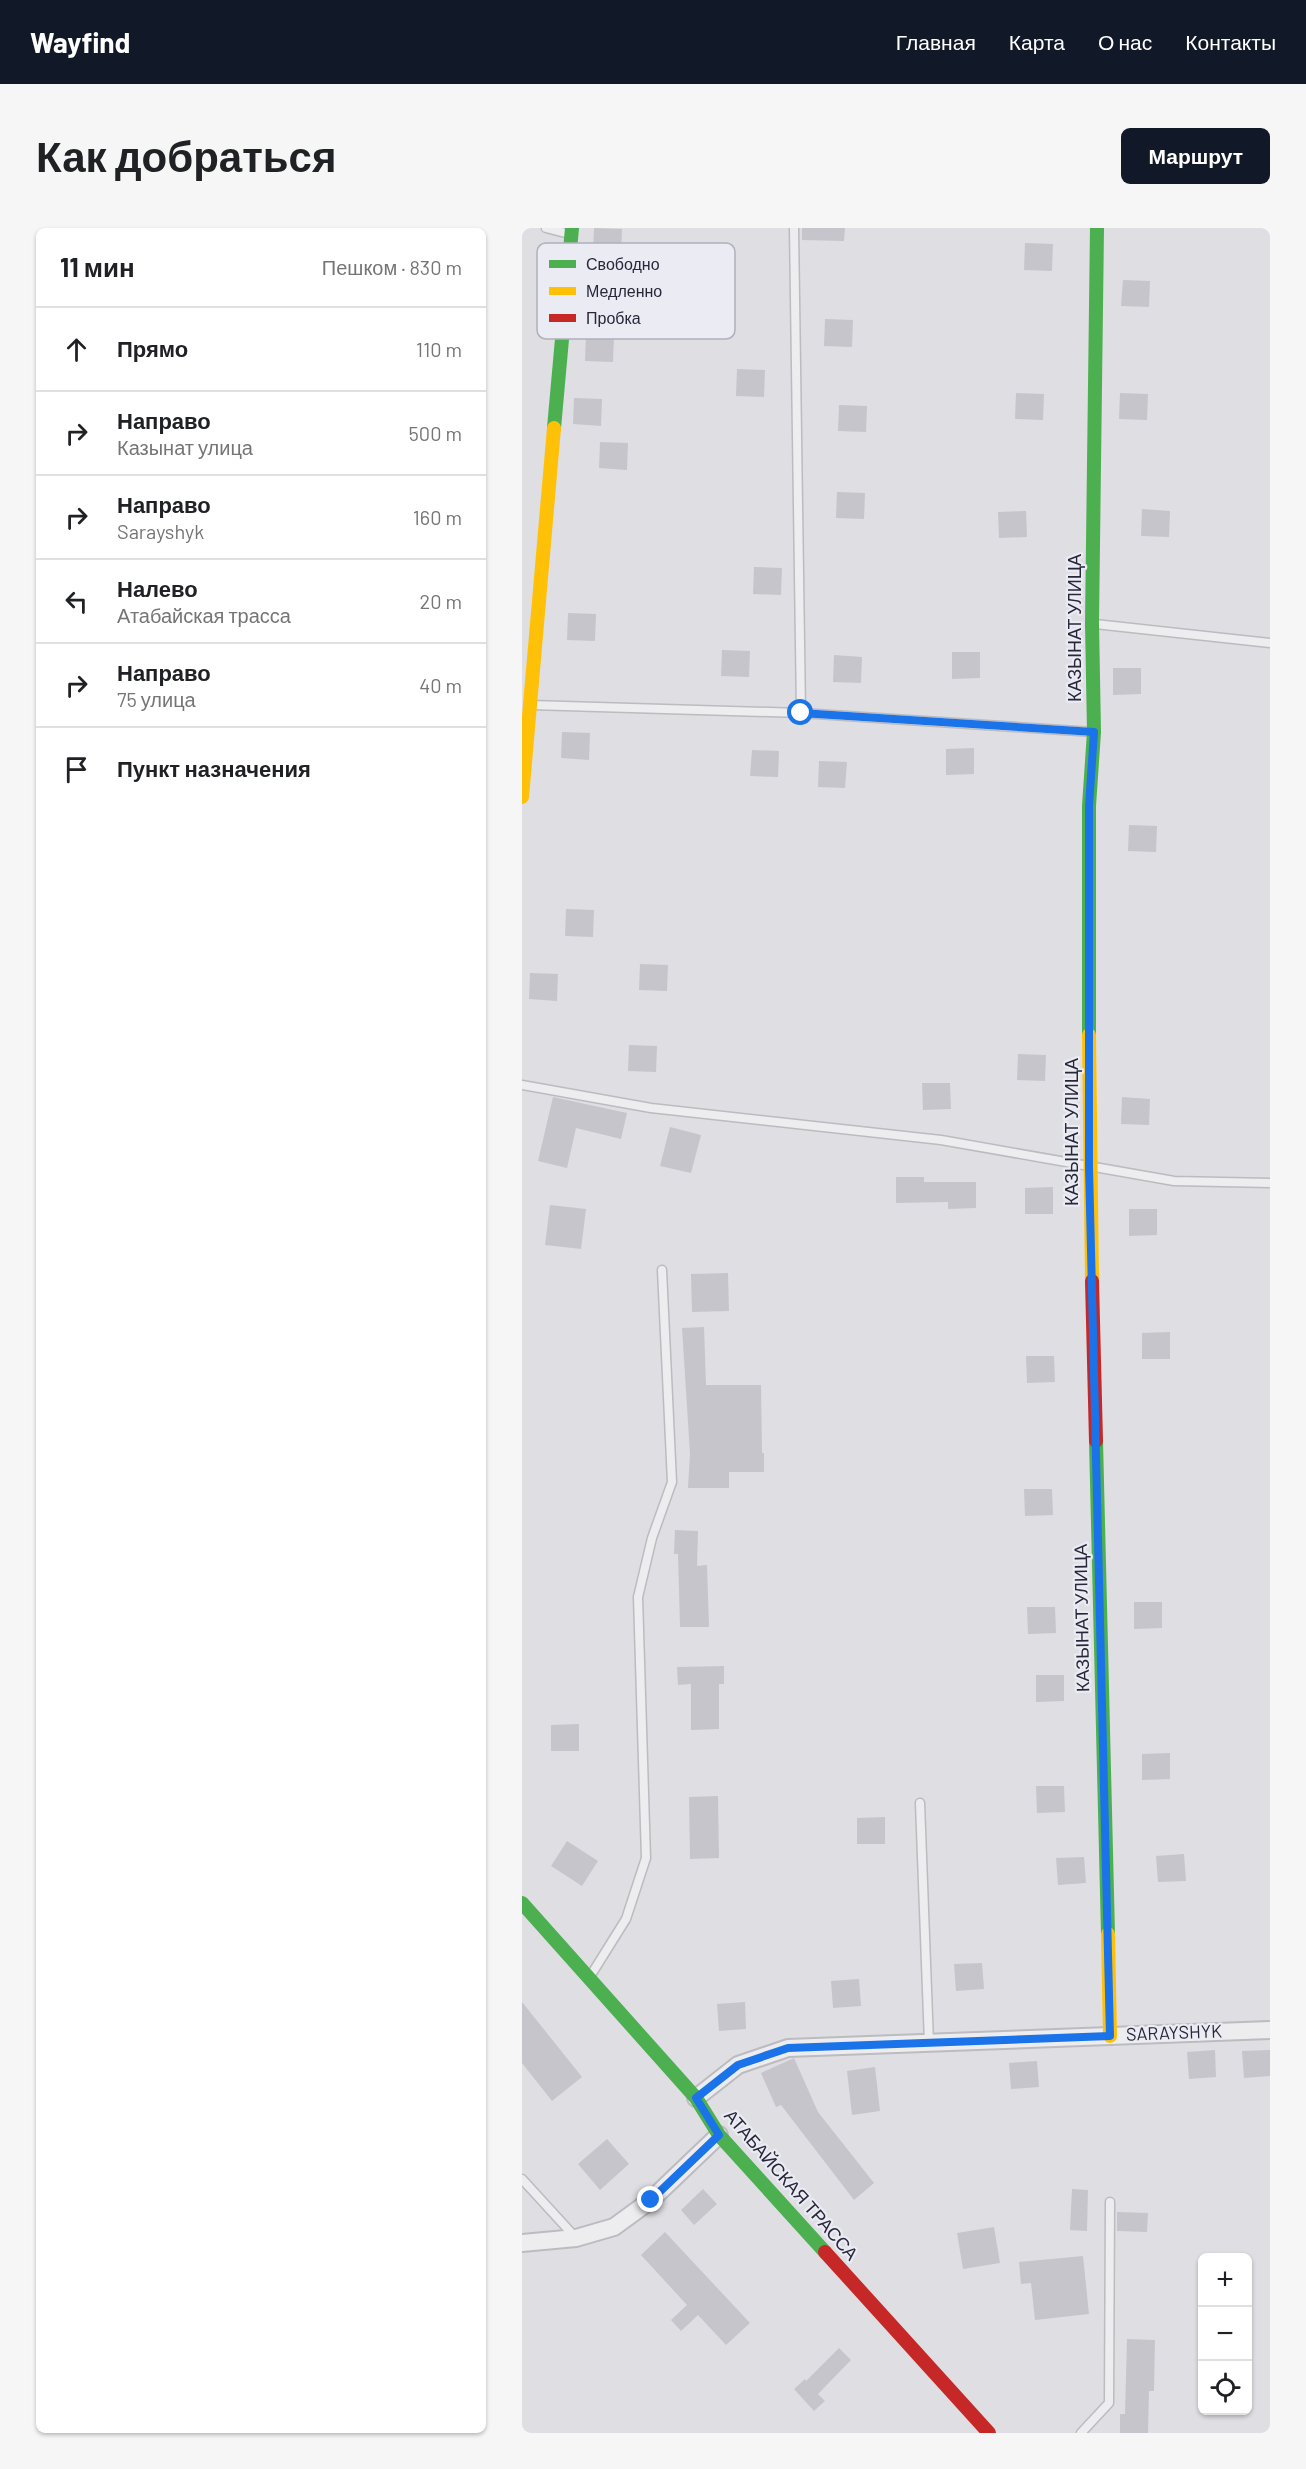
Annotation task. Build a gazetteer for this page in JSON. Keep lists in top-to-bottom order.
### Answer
{
  "streets": {
    "street": ["КАЗЫНАТ УЛИЦА", "SARAYSHYK", "АТАБАЙСКАЯ ТРАССА"]
  },
  "crossings": [
    ["КАЗЫНАТ УЛИЦА", "SARAYSHYK"],
    ["SARAYSHYK", "АТАБАЙСКАЯ ТРАССА"]
  ],
  "legend": ["Свободно", "Медленно", "Пробка"],
  "page": {
    "header": "Wayfind",
    "nav": [
      "Главная",
      "Карта",
      "О нас",
      "Контакты"
    ],
    "buttons": "Маршрут",
    "title": "Как добраться",
    "heading": ["11 мин", "Пешком · 830 m"],
    "list": [
      ["Прямо", "110 m"],
      ["Направо", "Казынат улица", "500 m"],
      ["Направо", "Sarayshyk", "160 m"],
      ["Налево", "Атабайская трасса", "20 m"],
      ["Направо", "75 улица", "40 m"],
      "Пункт назначения"
    ],
    "map_buttons": ["+", "−"]
  }
}
